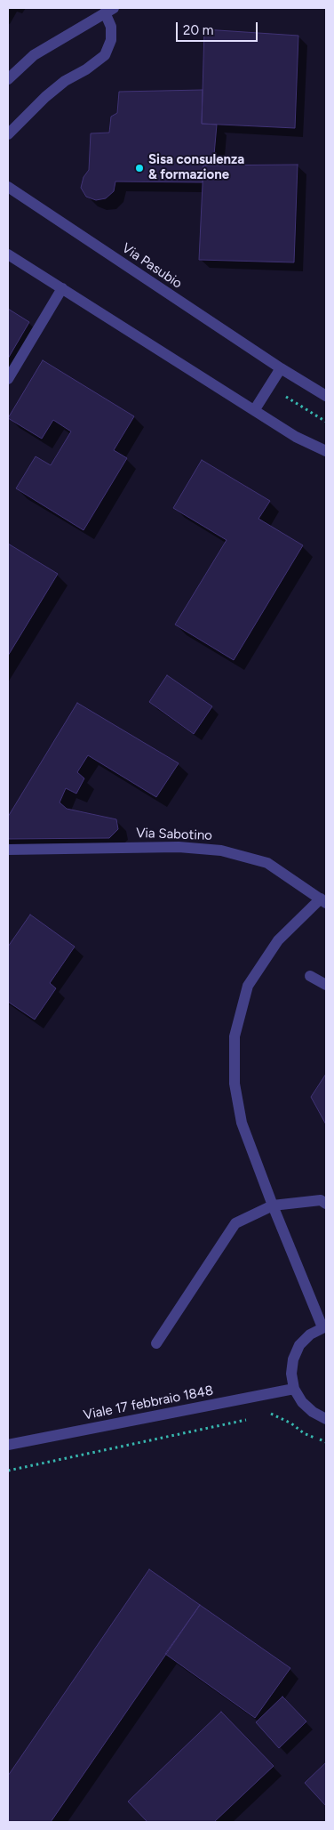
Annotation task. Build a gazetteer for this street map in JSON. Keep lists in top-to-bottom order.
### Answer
{
  "streets": {
    "street": ["Via Pasubio", "Via Sabotino", "Viale 17 febbraio 1848"]
  },
  "places": ["Sisa consulenza & formazione"],
  "scale_bar": "20 m"
}
